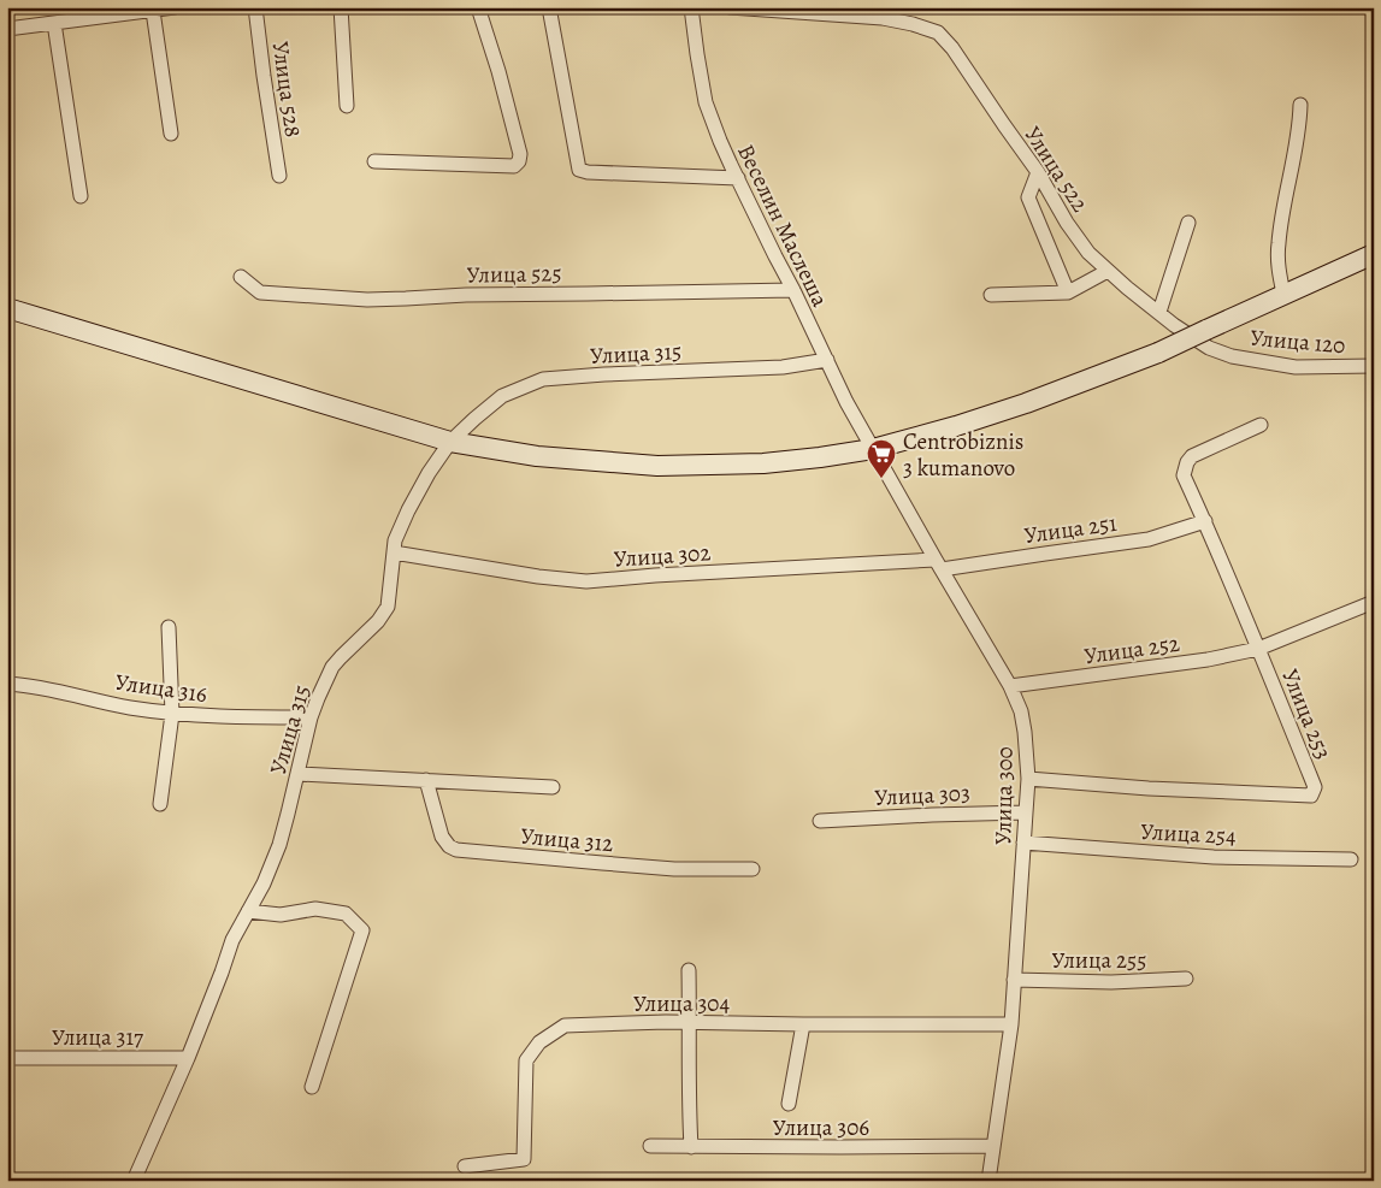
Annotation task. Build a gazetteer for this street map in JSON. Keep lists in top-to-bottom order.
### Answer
{
  "streets": {
    "street": [
      "Улица 528",
      "Улица 522",
      "Веселин Маслеша",
      "Улица 525",
      "Улица 120",
      "Улица 315",
      "Улица 251",
      "Улица 302",
      "Улица 252",
      "Улица 316",
      "Улица 253",
      "Улица 303",
      "Улица 300",
      "Улица 254",
      "Улица 312",
      "Улица 255",
      "Улица 304",
      "Улица 317",
      "Улица 306"
    ]
  },
  "crossings": [
    ["Улица 522", "Улица 120"],
    ["Веселин Маслеша", "Улица 525"],
    ["Веселин Маслеша", "Улица 315"],
    ["Веселин Маслеша", "Улица 300"],
    ["Улица 315", "Улица 302"],
    ["Улица 315", "Улица 316"],
    ["Улица 315", "Улица 317"],
    ["Улица 251", "Улица 302"],
    ["Улица 251", "Улица 300"],
    ["Улица 302", "Улица 300"],
    ["Улица 252", "Улица 253"],
    ["Улица 252", "Улица 300"],
    ["Улица 253", "Улица 300"],
    ["Улица 303", "Улица 300"],
    ["Улица 300", "Улица 254"],
    ["Улица 300", "Улица 255"],
    ["Улица 300", "Улица 304"],
    ["Улица 300", "Улица 306"]
  ],
  "places": {
    "supermarket": ["Centrobiznis 3 kumanovo"]
  }
}
